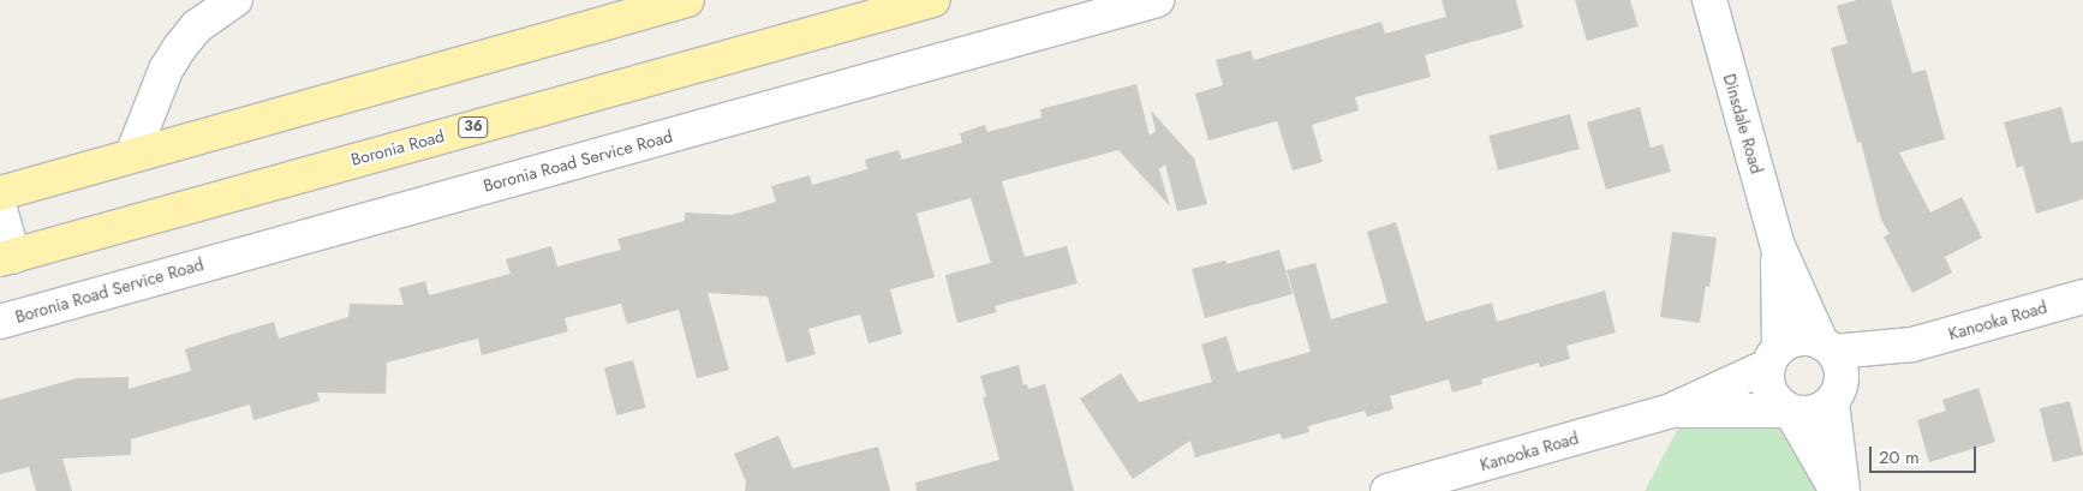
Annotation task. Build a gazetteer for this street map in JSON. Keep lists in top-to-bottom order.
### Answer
{
  "streets": {
    "main road": ["36", "Boronia Road"],
    "street": ["Dinsdale Road", "Boronia Road Service Road", "Kanooka Road"]
  },
  "crossings": [
    ["Dinsdale Road", "Kanooka Road"]
  ],
  "scale_bar": "20 m"
}
